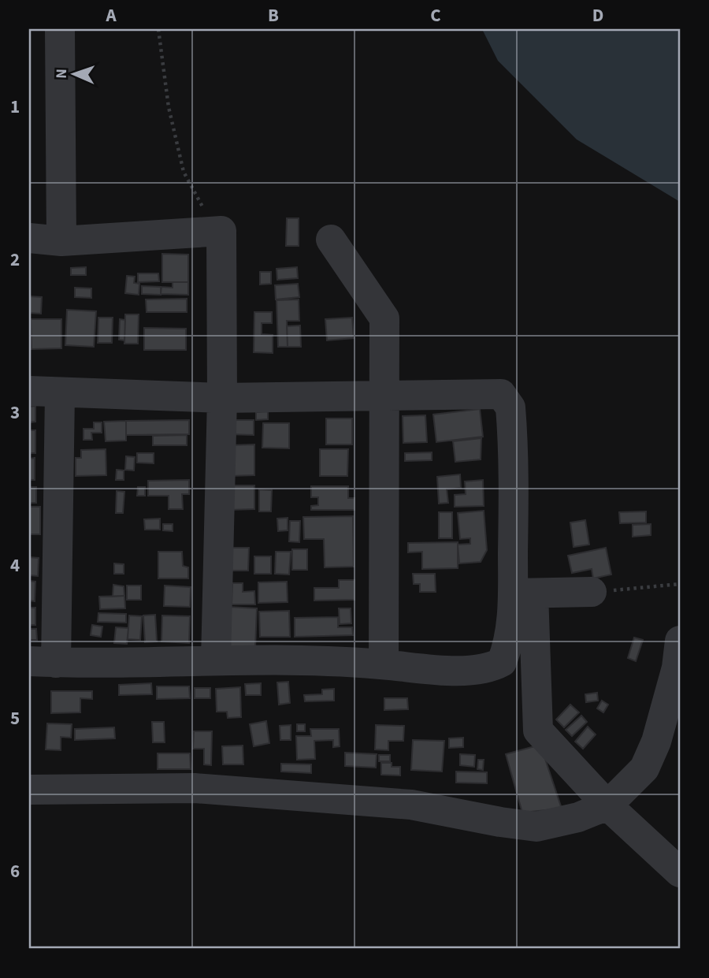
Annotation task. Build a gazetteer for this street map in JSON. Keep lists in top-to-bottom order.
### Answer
{
  "north": "left",
  "grid": {
    "columns": [
      "A",
      "B",
      "C",
      "D"
    ],
    "rows": [
      "1",
      "2",
      "3",
      "4",
      "5",
      "6"
    ]
  }
}
